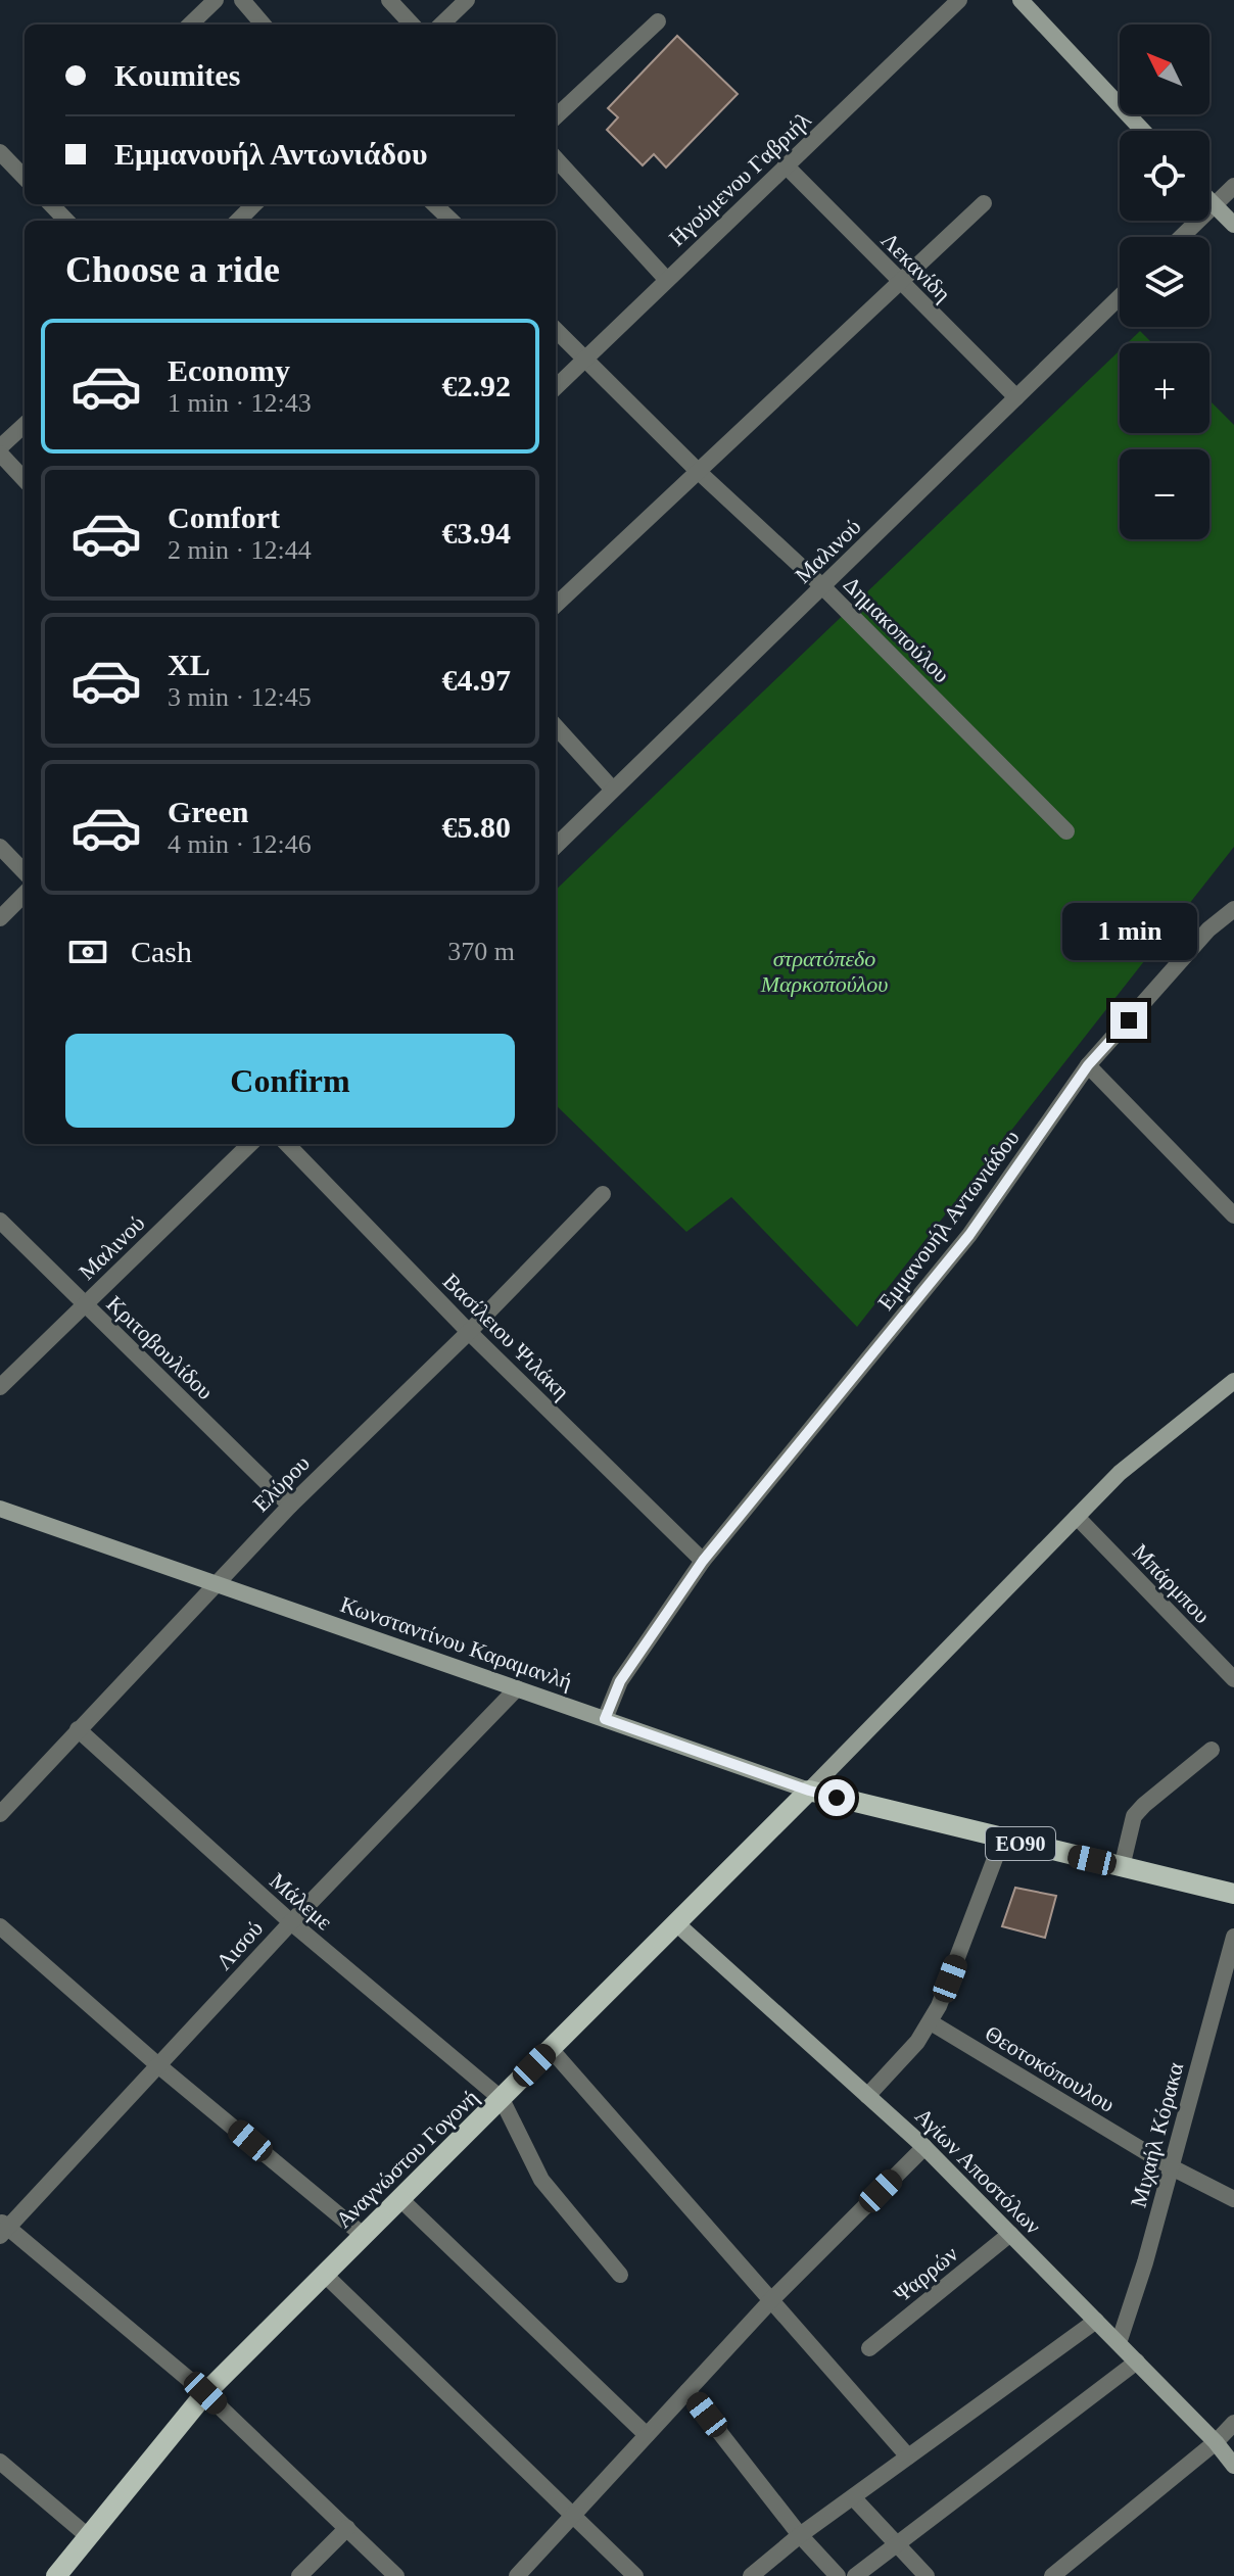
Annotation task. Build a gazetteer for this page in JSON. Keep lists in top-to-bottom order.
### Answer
{
  "streets": {
    "main road": ["Κωνσταντίνου Καραμανλή", "ΕΟ90", "Αναγνώστου Γογονή"],
    "street": [
      "Ηγούμενου Γαβριήλ",
      "Λεκανίδη",
      "Μαλινού",
      "Δημακοπούλου",
      "Εμμανουήλ Αντωνιάδου",
      "Βασίλειου Ψιλάκη",
      "Κριτοβουλίδου",
      "Ελύρου",
      "Μπάρμπου",
      "Μάλεμε",
      "Λισού",
      "Θεοτοκόπουλου",
      "Μιχαήλ Κόρακα",
      "Αγίων Αποστόλων",
      "Ψαρρών"
    ]
  },
  "crossings": [
    ["Ηγούμενου Γαβριήλ", "Λεκανίδη"],
    ["Ηγούμενου Γαβριήλ", "Δημακοπούλου"],
    ["Λεκανίδη", "Μαλινού"],
    ["Μαλινού", "Δημακοπούλου"],
    ["Μαλινού", "Κριτοβουλίδου"],
    ["Εμμανουήλ Αντωνιάδου", "Βασίλειου Ψιλάκη"],
    ["Εμμανουήλ Αντωνιάδου", "Κωνσταντίνου Καραμανλή"],
    ["Βασίλειου Ψιλάκη", "Ελύρου"],
    ["Κριτοβουλίδου", "Ελύρου"],
    ["Ελύρου", "Κωνσταντίνου Καραμανλή"],
    ["Ελύρου", "Μάλεμε"],
    ["Κωνσταντίνου Καραμανλή", "Λισού"],
    ["Κωνσταντίνου Καραμανλή", "Αναγνώστου Γογονή"],
    ["Μάλεμε", "Λισού"],
    ["Μάλεμε", "Αναγνώστου Γογονή"],
    ["Θεοτοκόπουλου", "Μιχαήλ Κόρακα"],
    ["Μιχαήλ Κόρακα", "Αγίων Αποστόλων"],
    ["Αναγνώστου Γογονή", "Αγίων Αποστόλων"],
    ["Αγίων Αποστόλων", "Ψαρρών"]
  ],
  "parks": ["στρατόπεδο Μαρκοπούλου"],
  "north": "top left",
  "page": {
    "map_buttons": ["+", "−"],
    "banner": ["Koumites", "Εμμανουήλ Αντωνιάδου"],
    "heading": "Choose a ride",
    "list": [
      {
        "name": "Economy",
        "note": "1 min · 12:43",
        "value": "€2.92"
      },
      {
        "name": "Comfort",
        "note": "2 min · 12:44",
        "value": "€3.94"
      },
      {
        "name": "XL",
        "note": "3 min · 12:45",
        "value": "€4.97"
      },
      {
        "name": "Green",
        "note": "4 min · 12:46",
        "value": "€5.80"
      }
    ],
    "bubble": "1 min",
    "pay": ["Cash", "370 m"],
    "buttons": "Confirm"
  }
}
